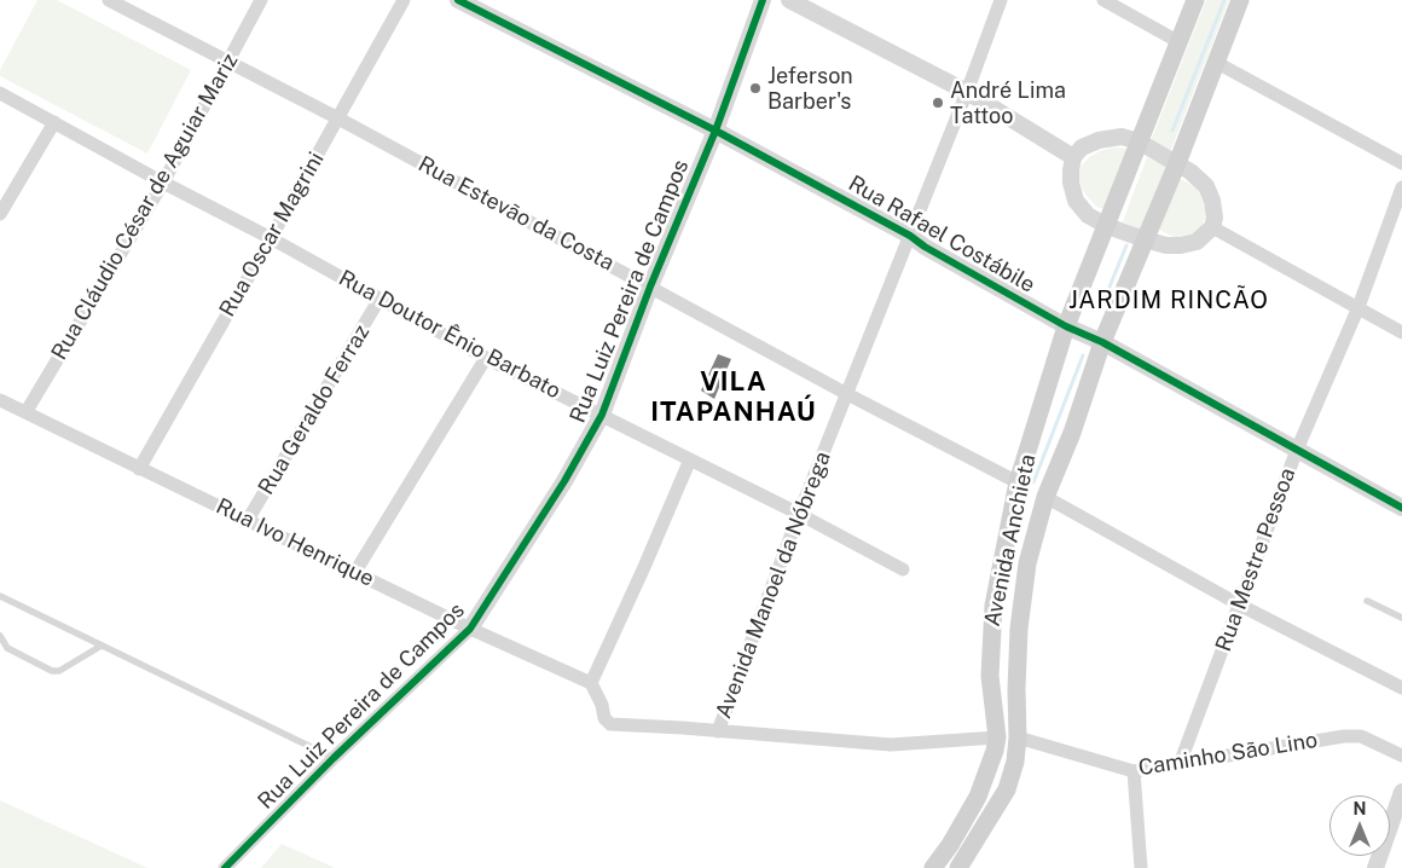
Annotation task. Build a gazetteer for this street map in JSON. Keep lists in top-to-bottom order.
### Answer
{
  "streets": {
    "main road": ["Avenida Anchieta"],
    "street": [
      "Rua Cláudio César de Aguiar Mariz",
      "Rua Estevão da Costa",
      "Rua Oscar Magrini",
      "Rua Rafael Costábile",
      "Rua Luiz Pereira de Campos",
      "Rua Doutor Ênio Barbato",
      "Rua Geraldo Ferraz",
      "Rua Ivo Henrique",
      "Rua Mestre Pessoa",
      "Avenida Manoel da Nóbrega",
      "Caminho São Lino"
    ]
  },
  "crossings": [
    ["Rua Cláudio César de Aguiar Mariz", "Rua Estevão da Costa"],
    ["Rua Cláudio César de Aguiar Mariz", "Rua Doutor Ênio Barbato"],
    ["Rua Cláudio César de Aguiar Mariz", "Rua Ivo Henrique"],
    ["Rua Estevão da Costa", "Rua Oscar Magrini"],
    ["Rua Estevão da Costa", "Rua Luiz Pereira de Campos"],
    ["Rua Estevão da Costa", "Avenida Anchieta"],
    ["Rua Estevão da Costa", "Avenida Manoel da Nóbrega"],
    ["Rua Oscar Magrini", "Rua Doutor Ênio Barbato"],
    ["Rua Oscar Magrini", "Rua Ivo Henrique"],
    ["Rua Rafael Costábile", "Rua Luiz Pereira de Campos"],
    ["Rua Rafael Costábile", "Avenida Anchieta"],
    ["Rua Rafael Costábile", "Rua Mestre Pessoa"],
    ["Rua Rafael Costábile", "Avenida Manoel da Nóbrega"],
    ["Rua Luiz Pereira de Campos", "Rua Doutor Ênio Barbato"],
    ["Rua Luiz Pereira de Campos", "Rua Ivo Henrique"],
    ["Rua Doutor Ênio Barbato", "Rua Geraldo Ferraz"],
    ["Rua Doutor Ênio Barbato", "Avenida Manoel da Nóbrega"],
    ["Rua Geraldo Ferraz", "Rua Ivo Henrique"],
    ["Avenida Anchieta", "Caminho São Lino"],
    ["Rua Mestre Pessoa", "Caminho São Lino"]
  ],
  "districts": ["JARDIM RINCÃO", "VILA ITAPANHAÚ"],
  "places": ["Jeferson Barber's", "André Lima Tattoo"],
  "north": "top"
}
